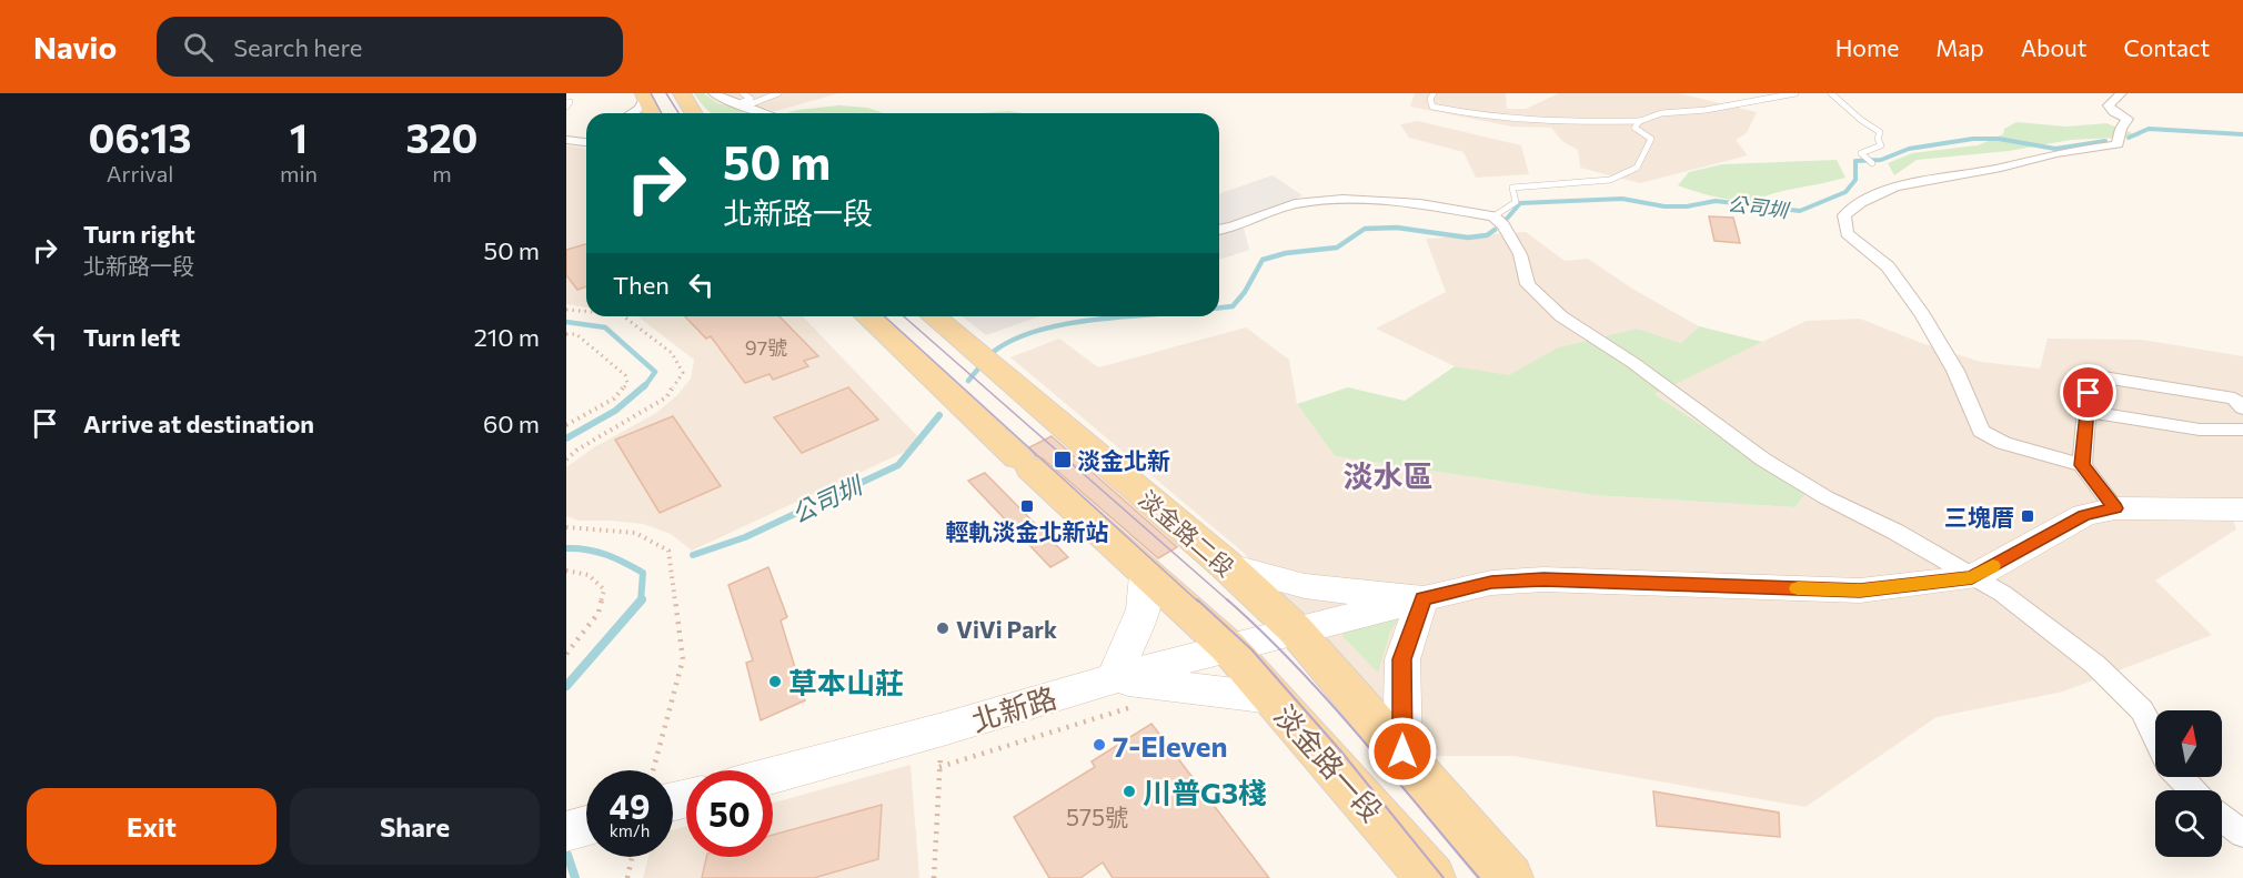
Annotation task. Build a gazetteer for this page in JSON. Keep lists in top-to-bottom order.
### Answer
{
  "streets": {
    "main road": ["淡金路二段", "北新路", "淡金路一段"]
  },
  "crossings": [
    ["淡金路二段", "北新路"],
    ["北新路", "淡金路一段"]
  ],
  "districts": ["淡水區"],
  "water": ["公司圳"],
  "places": {
    "transit": ["淡金北新", "輕軌淡金北新站", "三塊厝"],
    "other": [
      "ViVi Park",
      "草本山莊",
      "7-Eleven",
      "川普G3棧"
    ]
  },
  "house_numbers": ["97號", "575號"],
  "north": "top",
  "page": {
    "header": "Navio",
    "search": "Search here",
    "nav": [
      "Home",
      "Map",
      "About",
      "Contact"
    ],
    "eta": [
      "06:13",
      "Arrival",
      "1",
      "min",
      "320",
      "m"
    ],
    "turn": ["50 m", "北新路一段"],
    "list": [
      {
        "name": "Turn right",
        "note": "北新路一段",
        "value": "50 m"
      },
      {
        "name": "Turn left",
        "value": "210 m"
      },
      {
        "name": "Arrive at destination",
        "value": "60 m"
      }
    ],
    "then": "Then",
    "speed": "49 km/h",
    "limit": "50",
    "buttons": ["Exit", "Share"]
  }
}
